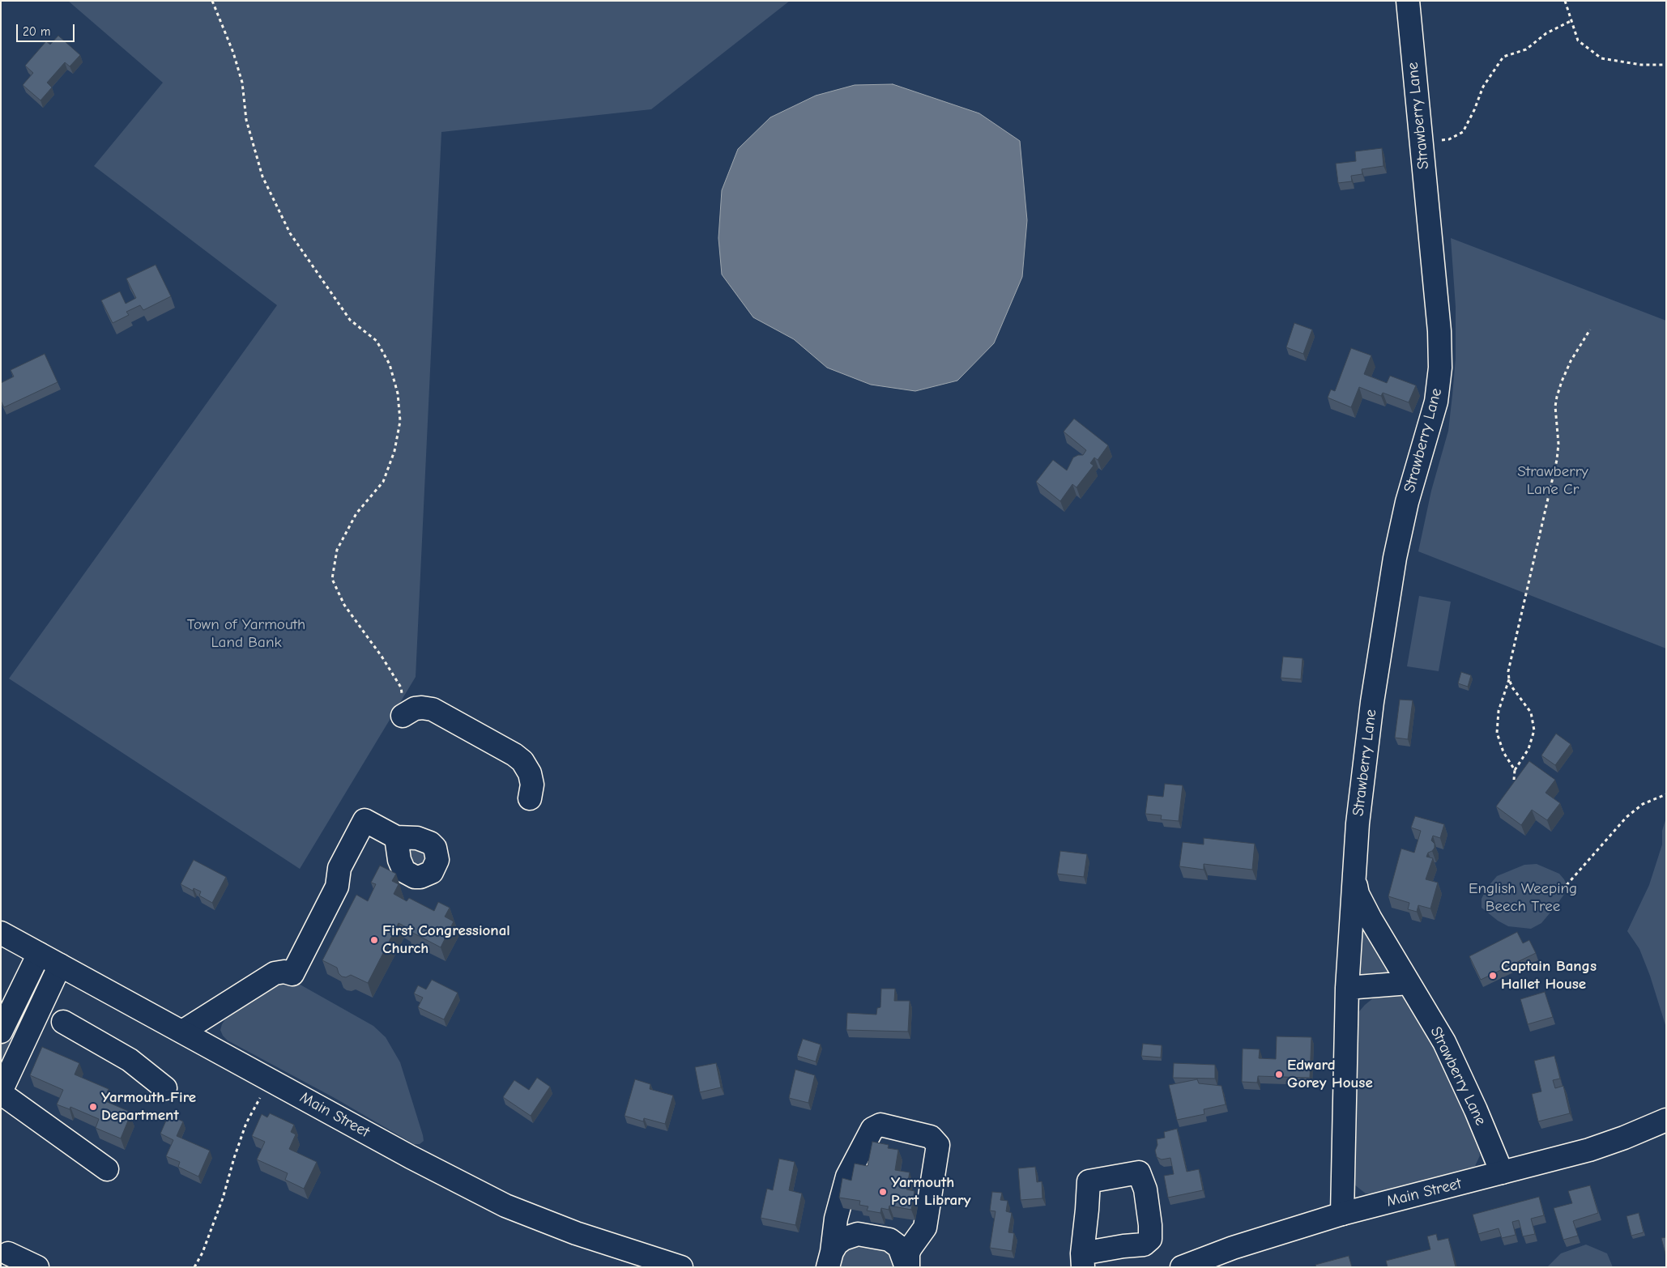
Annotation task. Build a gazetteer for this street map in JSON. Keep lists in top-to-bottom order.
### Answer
{
  "streets": {
    "street": ["Strawberry Lane", "Main Street"]
  },
  "crossings": [
    ["Strawberry Lane", "Main Street"]
  ],
  "parks": ["Strawberry Lane Cr", "Town of Yarmouth Land Bank", "English Weeping Beech Tree"],
  "places": [
    "First Congressional Church",
    "Captain Bangs Hallet House",
    "Edward Gorey House",
    "Yarmouth Fire Department",
    "Yarmouth Port Library"
  ],
  "scale_bar": "20 m"
}
